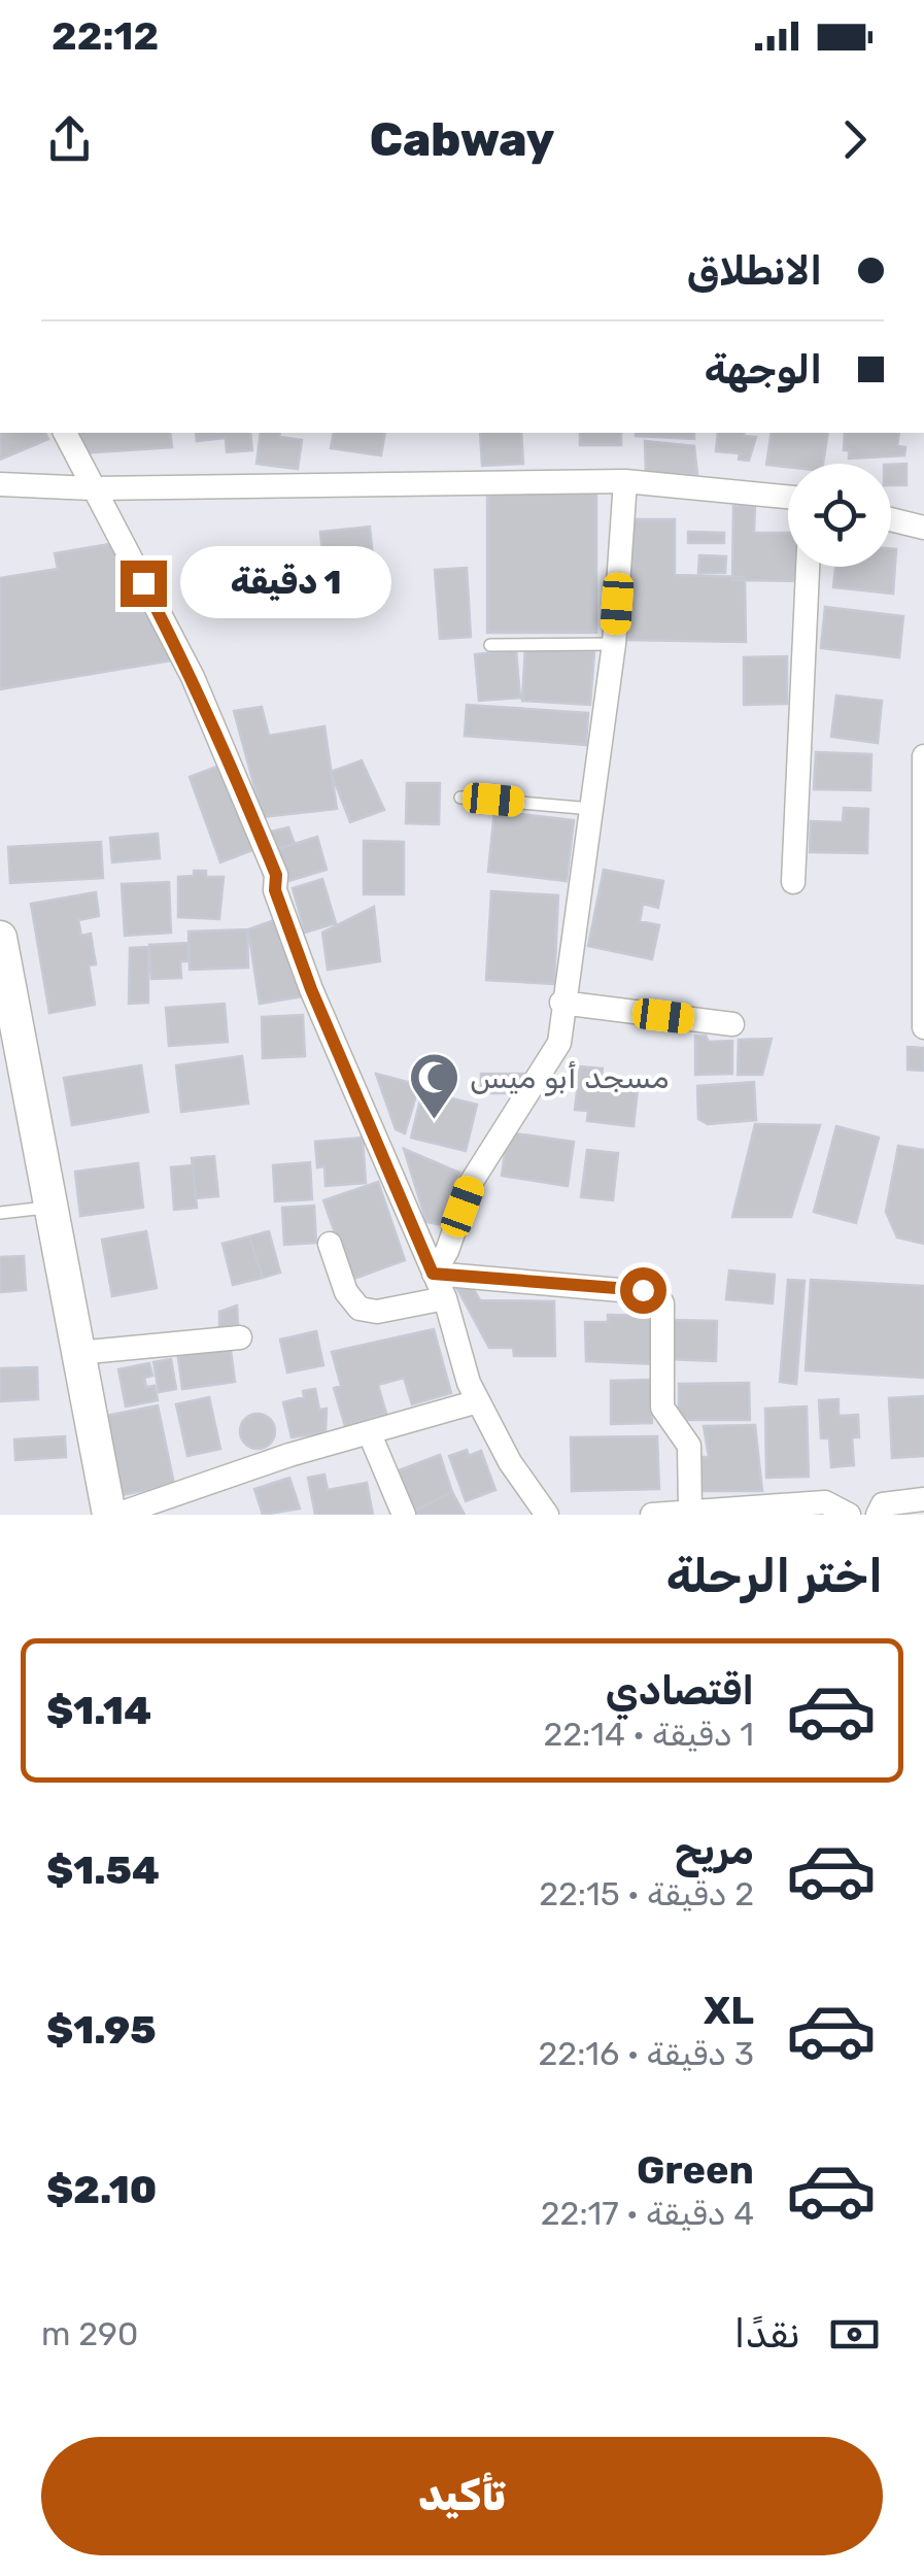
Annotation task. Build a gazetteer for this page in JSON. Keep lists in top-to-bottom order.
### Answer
{
  "places": {
    "mosque": ["مسجد أبو ميس"]
  },
  "page": {
    "status": "22:12",
    "header": "Cabway",
    "banner": ["الانطلاق", "الوجهة"],
    "bubble": "1 دقيقة",
    "heading": "اختر الرحلة",
    "list": [
      {
        "name": "اقتصادي",
        "note": "1 دقيقة · 22:14",
        "value": "$1.14"
      },
      {
        "name": "مريح",
        "note": "2 دقيقة · 22:15",
        "value": "$1.54"
      },
      {
        "name": "XL",
        "note": "3 دقيقة · 22:16",
        "value": "$1.95"
      },
      {
        "name": "Green",
        "note": "4 دقيقة · 22:17",
        "value": "$2.10"
      }
    ],
    "pay": ["نقدًا", "290 m"],
    "buttons": "تأكيد"
  }
}
